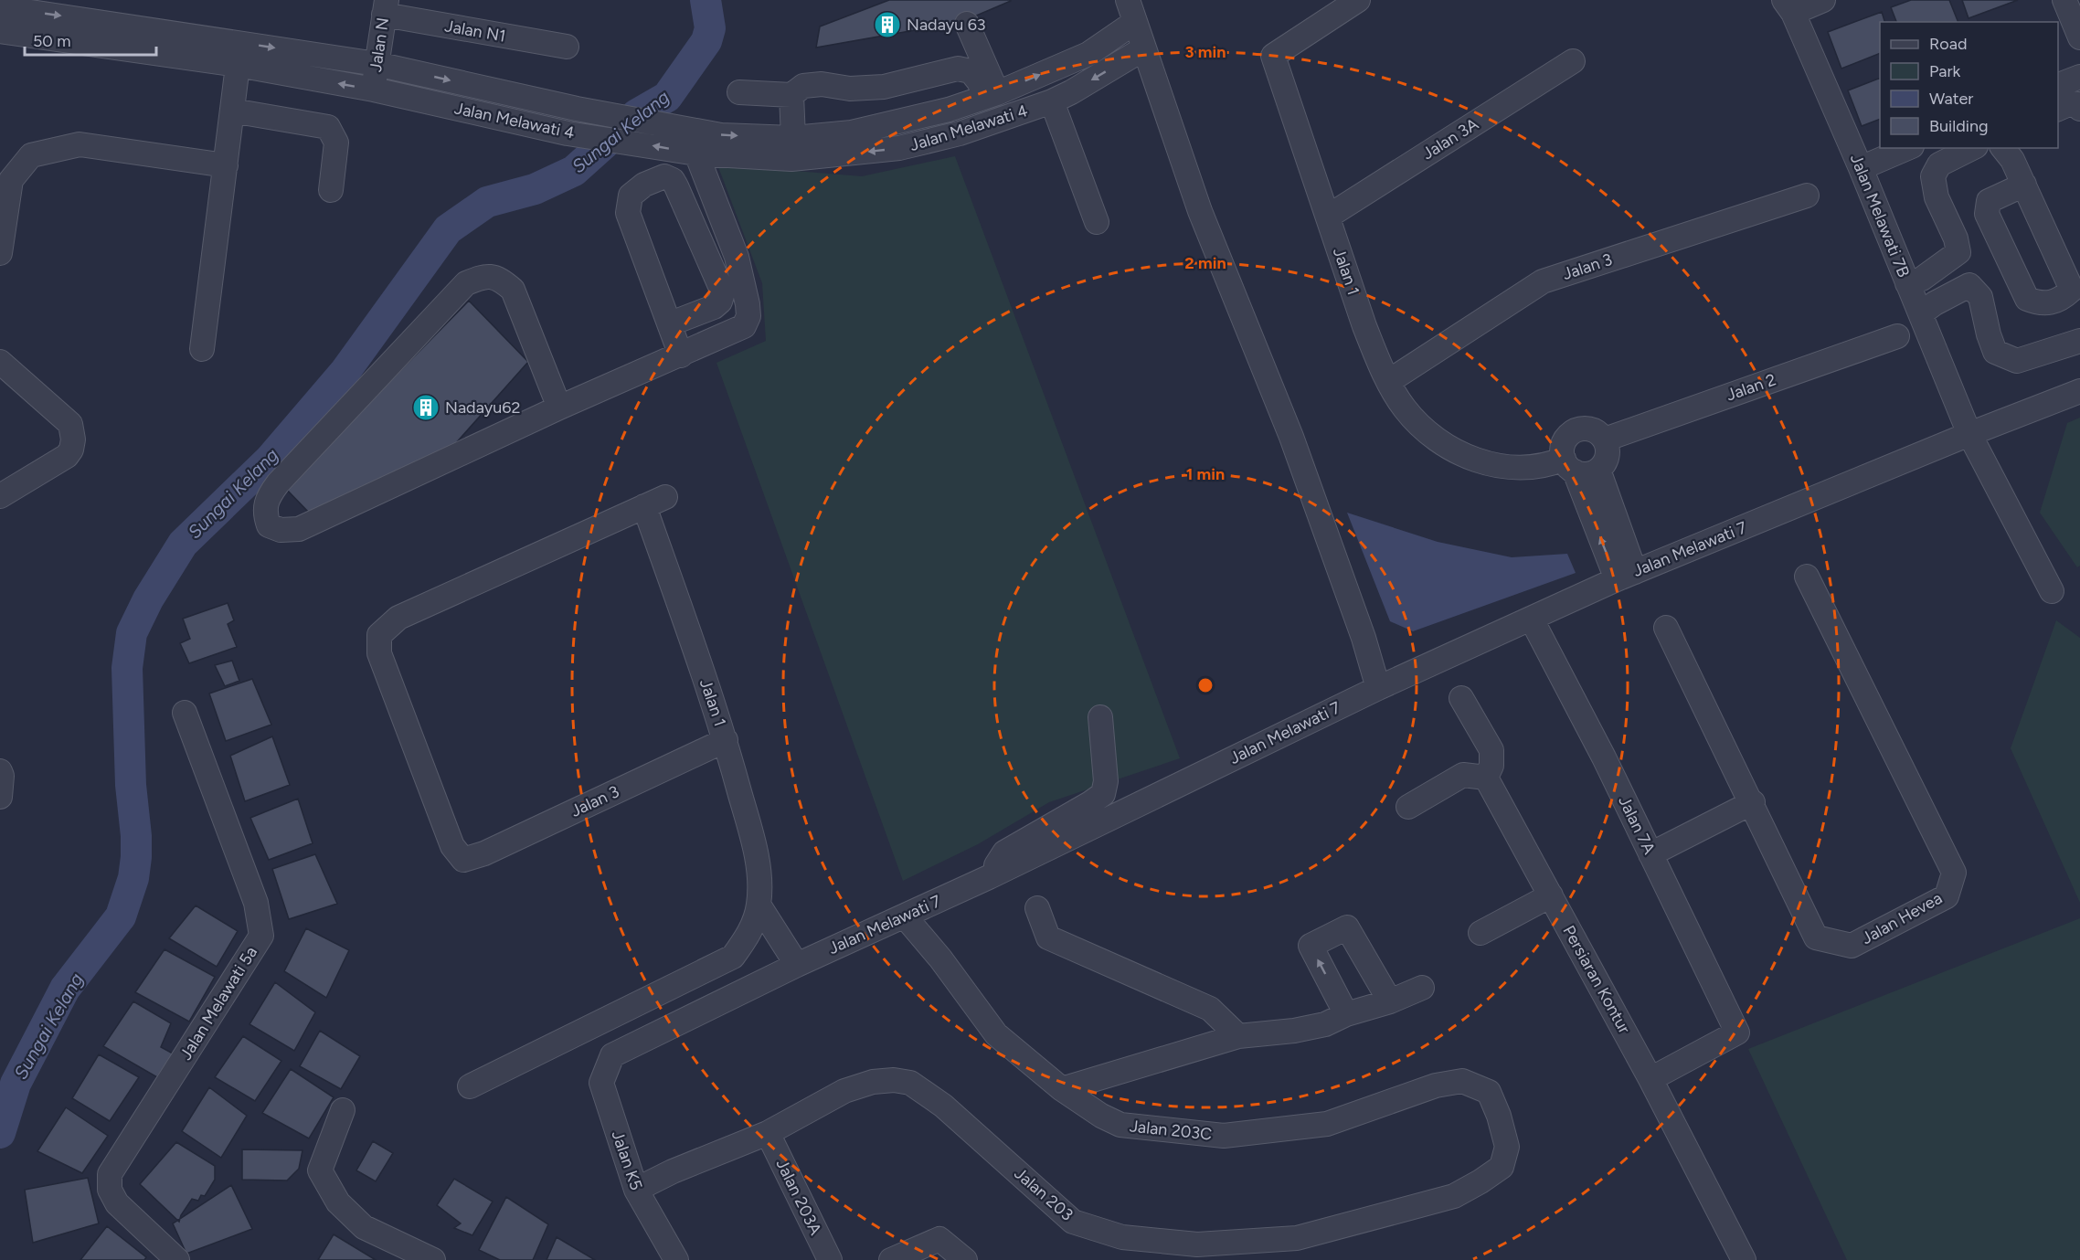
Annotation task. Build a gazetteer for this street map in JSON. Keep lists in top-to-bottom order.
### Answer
{
  "streets": {
    "street": [
      "Jalan N1",
      "Jalan N",
      "Jalan Melawati 4",
      "Jalan 3A",
      "Jalan Melawati 7B",
      "Jalan 3",
      "Jalan 1",
      "Jalan 2",
      "Jalan Melawati 7",
      "Jalan 7A",
      "Jalan Hevea",
      "Persiaran Kontur",
      "Jalan Melawati 5a",
      "Jalan 203C",
      "Jalan K5",
      "Jalan 203",
      "Jalan 203A"
    ]
  },
  "crossings": [
    ["Jalan N1", "Jalan N"],
    ["Jalan N", "Jalan Melawati 4"],
    ["Jalan 3A", "Jalan 1"],
    ["Jalan Melawati 7B", "Jalan Melawati 7"],
    ["Jalan 3", "Jalan 1"],
    ["Jalan 1", "Jalan 2"],
    ["Jalan Melawati 7", "Jalan 7A"],
    ["Jalan Melawati 7", "Jalan 203C"],
    ["Jalan Melawati 7", "Jalan K5"],
    ["Jalan 7A", "Persiaran Kontur"],
    ["Jalan 203C", "Jalan 203"],
    ["Jalan K5", "Jalan 203"],
    ["Jalan 203", "Jalan 203A"]
  ],
  "water": ["Sungai Kelang"],
  "places": {
    "building": ["Nadayu 63", "Nadayu62"]
  },
  "legend": [
    "Road",
    "Park",
    "Water",
    "Building"
  ],
  "scale_bar": "50 m",
  "rings": ["3 min", "2 min", "1 min"]
}
